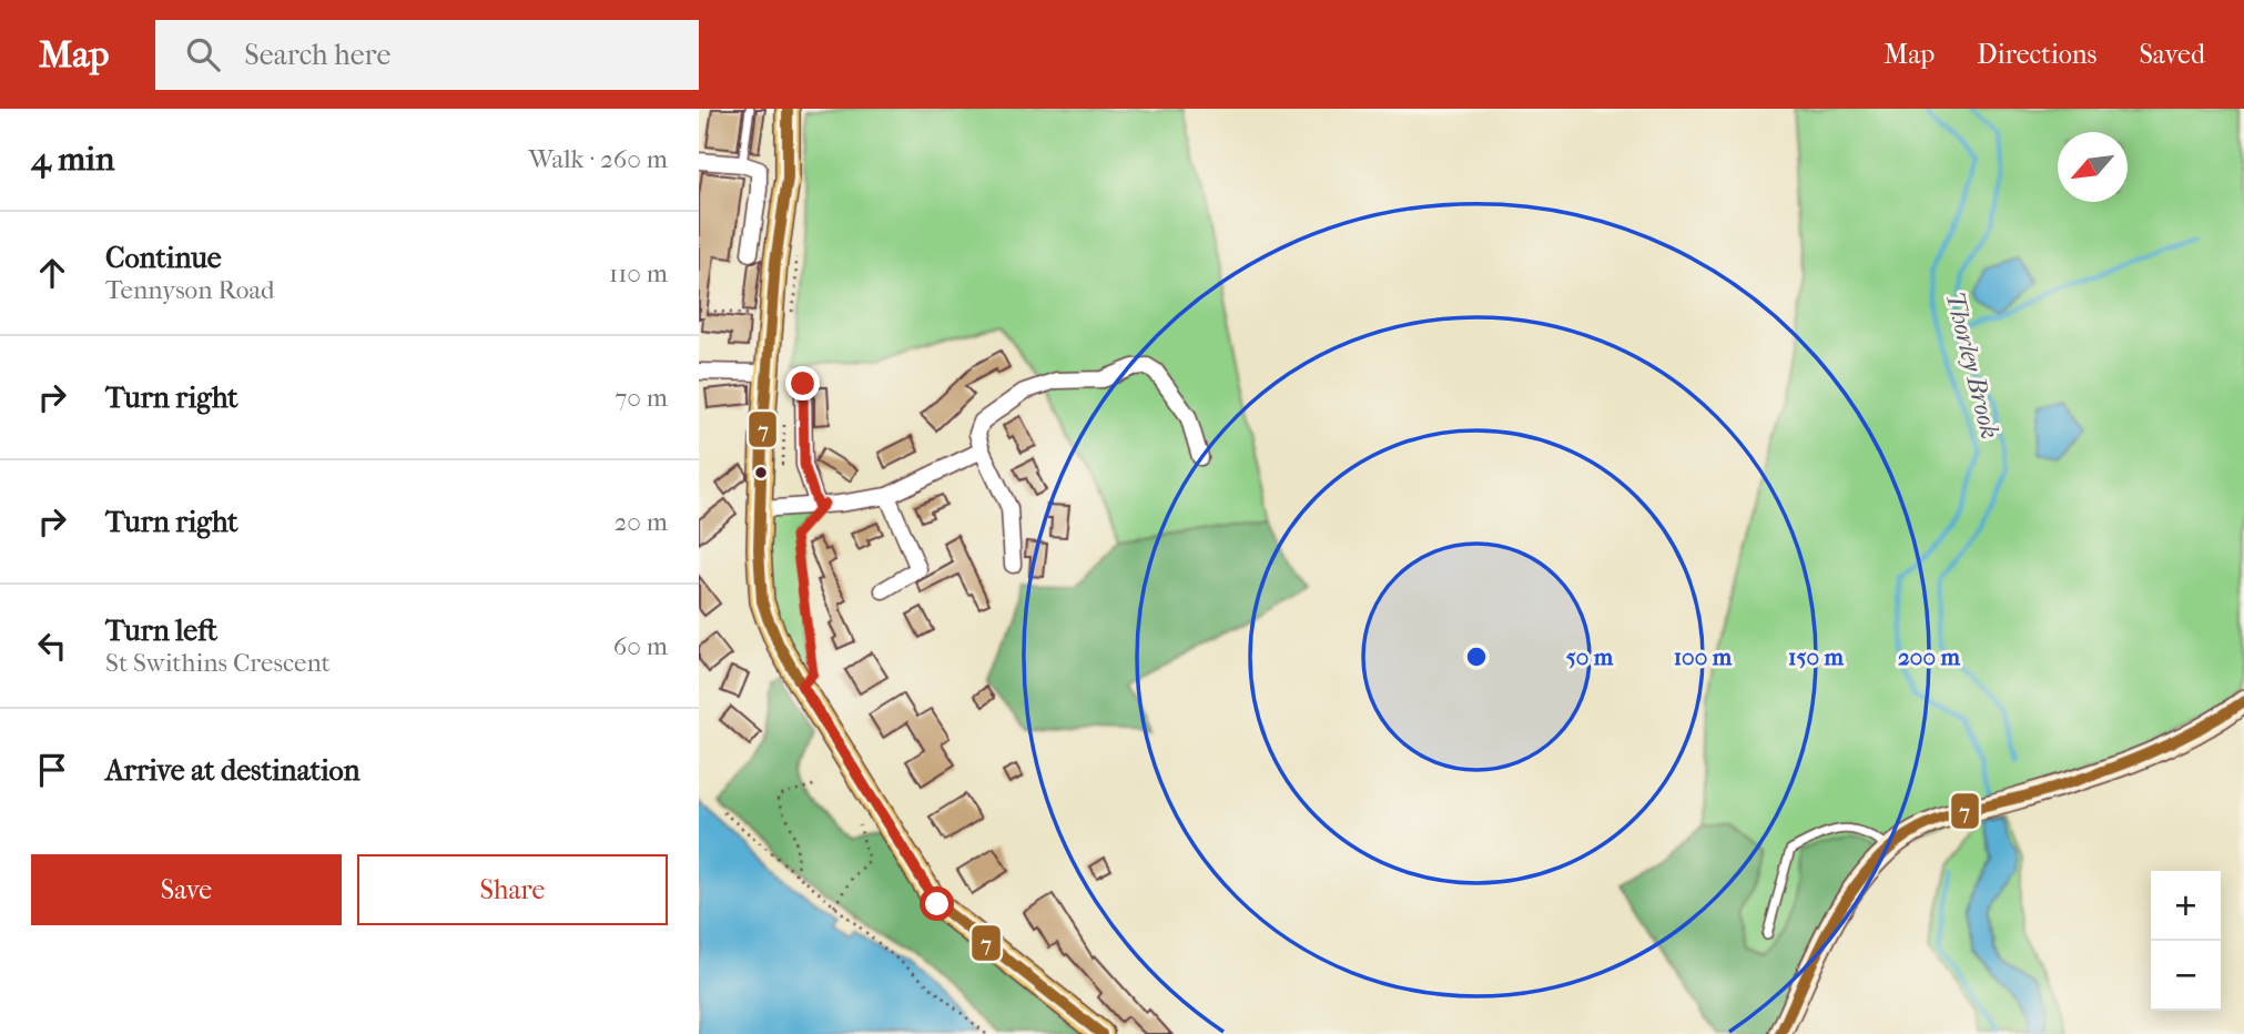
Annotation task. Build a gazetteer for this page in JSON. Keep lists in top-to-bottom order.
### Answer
{
  "water": ["Thorley Brook"],
  "lines": ["transit line 7"],
  "north": "bottom left",
  "page": {
    "header": "Map",
    "search": "Search here",
    "nav": ["Map", "Directions", "Saved"],
    "heading": ["4 min", "Walk · 260 m"],
    "list": [
      ["Continue", "Tennyson Road", "110 m"],
      ["Turn right", "70 m"],
      ["Turn right", "20 m"],
      ["Turn left", "St Swithins Crescent", "60 m"],
      "Arrive at destination"
    ],
    "buttons": ["Save", "Share"],
    "map_buttons": ["+", "−"]
  },
  "rings": [
    "50 m",
    "100 m",
    "150 m",
    "200 m"
  ]
}
